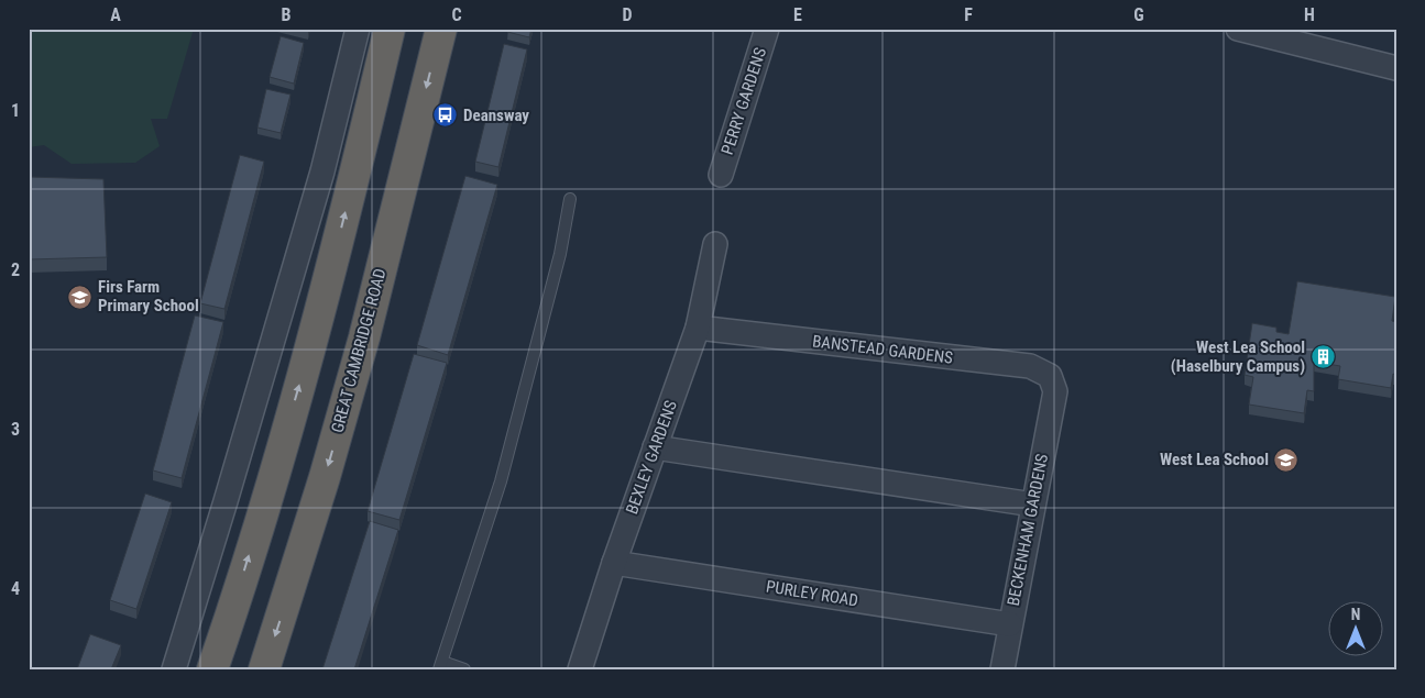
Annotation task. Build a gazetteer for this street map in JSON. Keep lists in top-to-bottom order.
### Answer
{
  "streets": {
    "highway": ["GREAT CAMBRIDGE ROAD"],
    "street": [
      "PERRY GARDENS",
      "BANSTEAD GARDENS",
      "BEXLEY GARDENS",
      "BECKENHAM GARDENS",
      "PURLEY ROAD"
    ]
  },
  "crossings": [
    ["BANSTEAD GARDENS", "BEXLEY GARDENS"],
    ["BANSTEAD GARDENS", "BECKENHAM GARDENS"],
    ["BEXLEY GARDENS", "PURLEY ROAD"],
    ["BECKENHAM GARDENS", "PURLEY ROAD"]
  ],
  "places": {
    "bus stop": ["Deansway"],
    "school or university": ["Firs Farm Primary School", "West Lea School"],
    "building": ["West Lea School (Haselbury Campus)"]
  },
  "north": "top",
  "grid": {
    "columns": [
      "A",
      "B",
      "C",
      "D",
      "E",
      "F",
      "G",
      "H"
    ],
    "rows": [
      "1",
      "2",
      "3",
      "4"
    ]
  }
}
